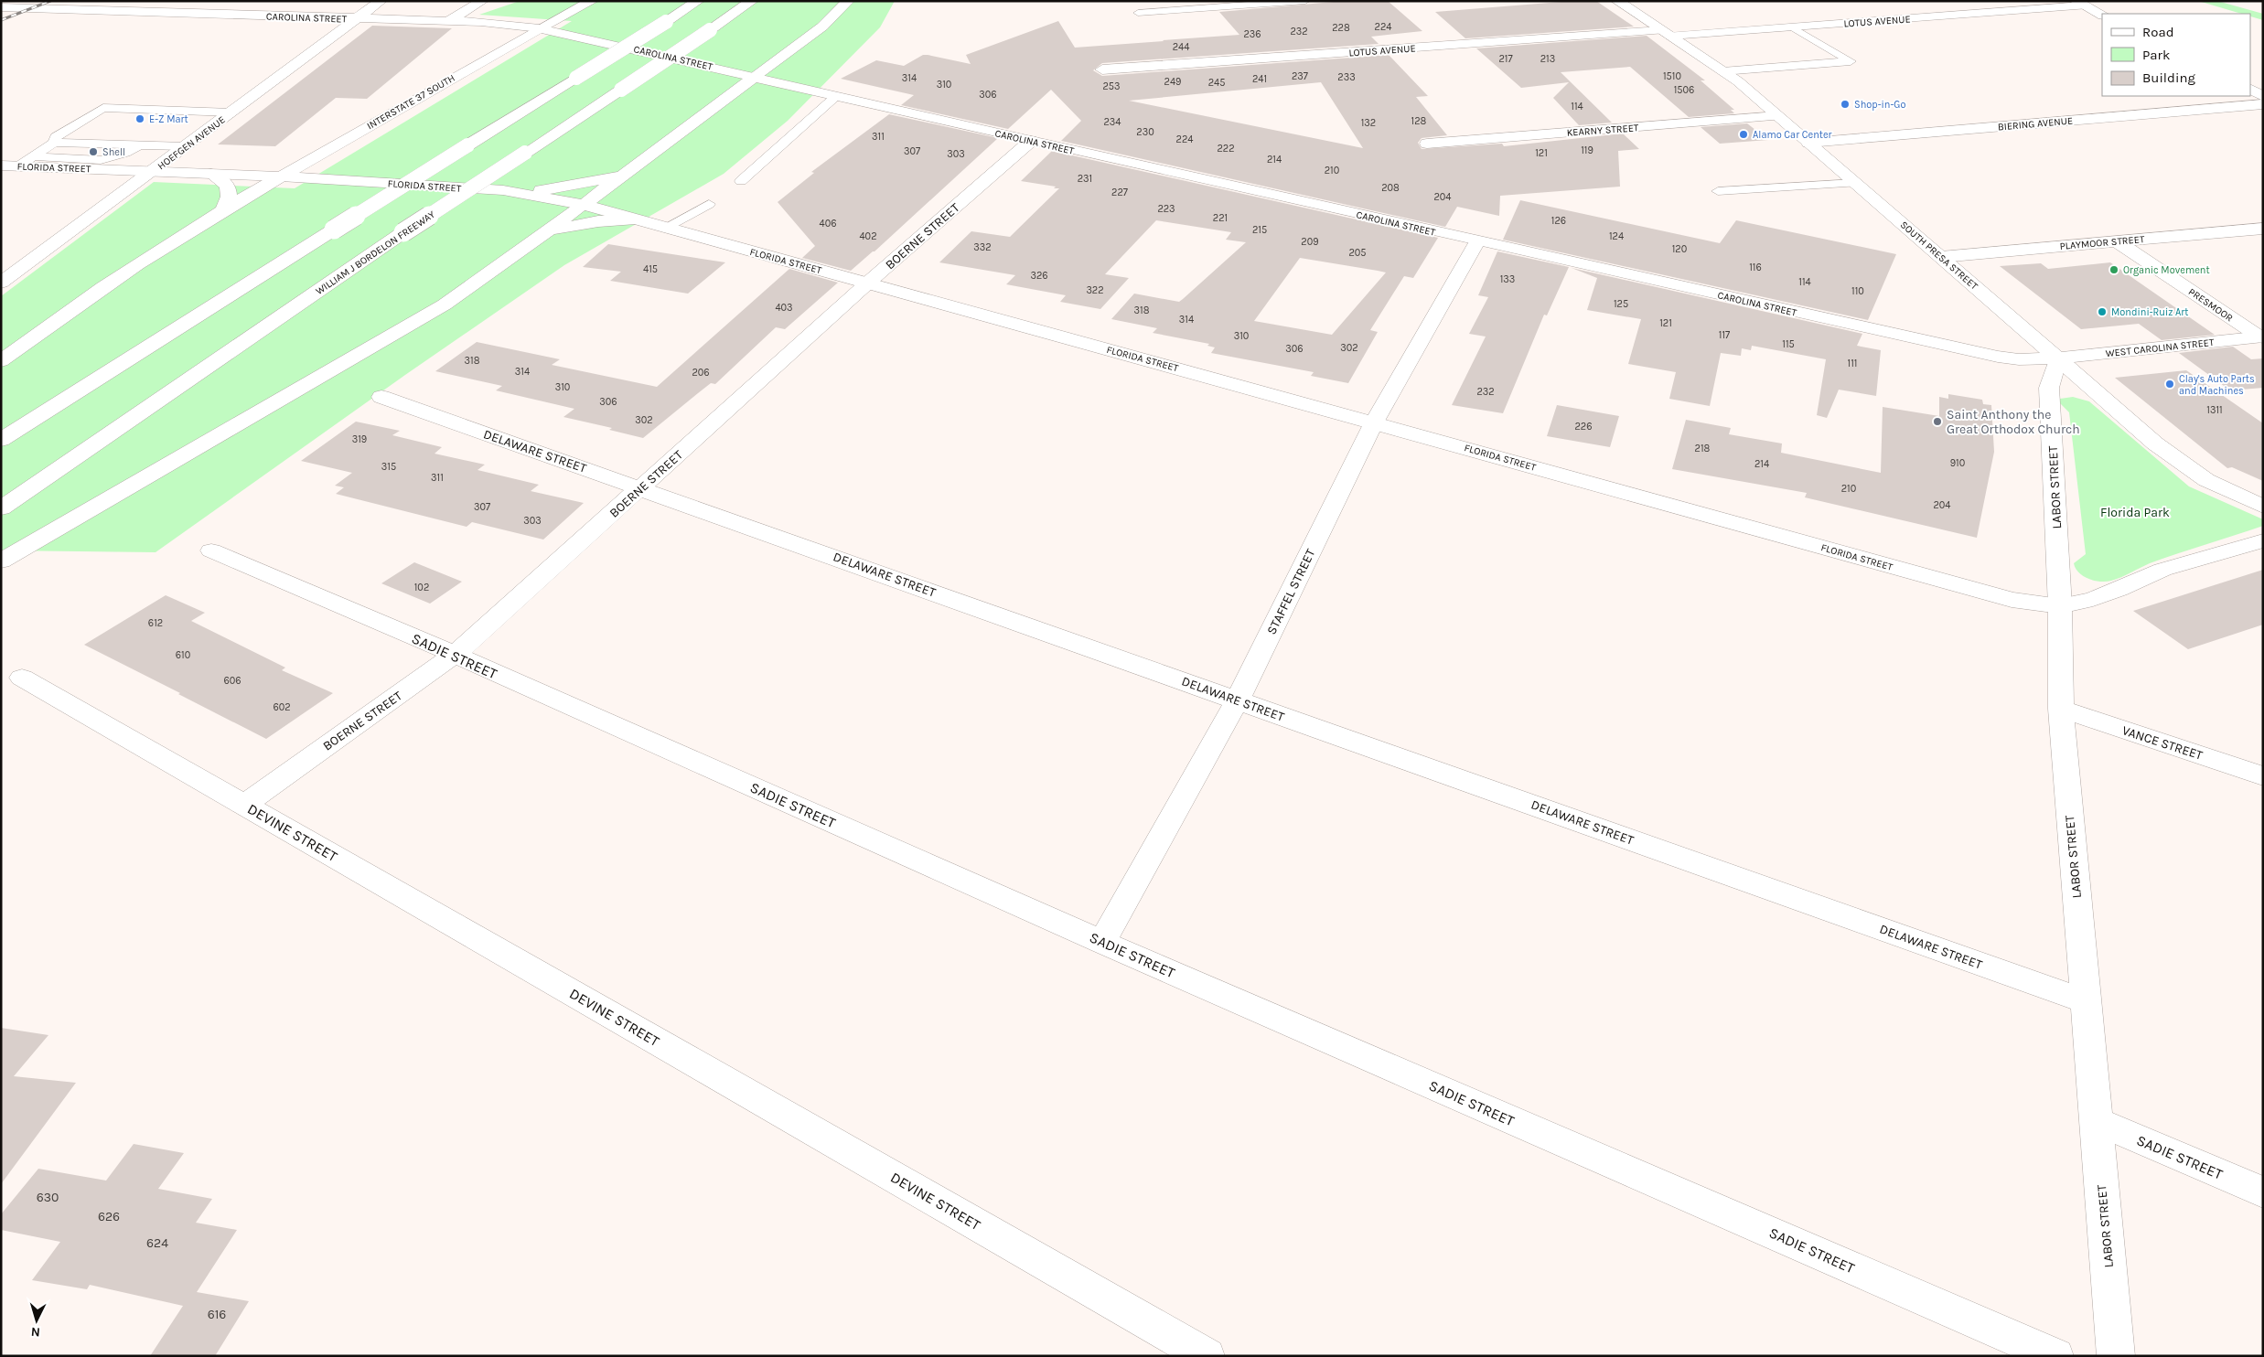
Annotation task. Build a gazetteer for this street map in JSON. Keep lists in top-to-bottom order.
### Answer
{
  "streets": {
    "main road": [
      "CAROLINA STREET",
      "LOTUS AVENUE",
      "INTERSTATE 37 SOUTH",
      "BIERING AVENUE",
      "KEARNY STREET",
      "HOEFGEN AVENUE",
      "FLORIDA STREET",
      "BOERNE STREET",
      "PLAYMOOR STREET",
      "WILLIAM J BORDELON FREEWAY",
      "SOUTH PRESA STREET",
      "PRESMOOR",
      "WEST CAROLINA STREET",
      "DELAWARE STREET",
      "LABOR STREET",
      "STAFFEL STREET",
      "SADIE STREET",
      "VANCE STREET",
      "DEVINE STREET"
    ]
  },
  "crossings": [
    ["CAROLINA STREET", "INTERSTATE 37 SOUTH"],
    ["CAROLINA STREET", "HOEFGEN AVENUE"],
    ["CAROLINA STREET", "BOERNE STREET"],
    ["CAROLINA STREET", "SOUTH PRESA STREET"],
    ["CAROLINA STREET", "WEST CAROLINA STREET"],
    ["CAROLINA STREET", "LABOR STREET"],
    ["CAROLINA STREET", "STAFFEL STREET"],
    ["LOTUS AVENUE", "SOUTH PRESA STREET"],
    ["INTERSTATE 37 SOUTH", "FLORIDA STREET"],
    ["BIERING AVENUE", "SOUTH PRESA STREET"],
    ["KEARNY STREET", "SOUTH PRESA STREET"],
    ["HOEFGEN AVENUE", "FLORIDA STREET"],
    ["FLORIDA STREET", "BOERNE STREET"],
    ["FLORIDA STREET", "LABOR STREET"],
    ["FLORIDA STREET", "STAFFEL STREET"],
    ["BOERNE STREET", "DELAWARE STREET"],
    ["BOERNE STREET", "SADIE STREET"],
    ["BOERNE STREET", "DEVINE STREET"],
    ["PLAYMOOR STREET", "SOUTH PRESA STREET"],
    ["PLAYMOOR STREET", "PRESMOOR"],
    ["SOUTH PRESA STREET", "WEST CAROLINA STREET"],
    ["SOUTH PRESA STREET", "LABOR STREET"],
    ["PRESMOOR", "WEST CAROLINA STREET"],
    ["WEST CAROLINA STREET", "LABOR STREET"],
    ["DELAWARE STREET", "LABOR STREET"],
    ["DELAWARE STREET", "STAFFEL STREET"],
    ["LABOR STREET", "SADIE STREET"],
    ["LABOR STREET", "VANCE STREET"],
    ["STAFFEL STREET", "SADIE STREET"]
  ],
  "parks": ["Florida Park"],
  "places": [
    "Shop-in-Go",
    "E-Z Mart",
    "Alamo Car Center",
    "Shell",
    "Organic Movement",
    "Mondini-Ruiz Art",
    "Clay's Auto Parts and Machines",
    "Saint Anthony the Great Orthodox Church"
  ],
  "house_numbers": [
    "224",
    "228",
    "232",
    "236",
    "244",
    "217",
    "213",
    "237",
    "1510",
    "233",
    "314",
    "241",
    "249",
    "245",
    "310",
    "253",
    "1506",
    "306",
    "114",
    "128",
    "234",
    "132",
    "230",
    "311",
    "224",
    "222",
    "119",
    "307",
    "121",
    "303",
    "214",
    "210",
    "231",
    "208",
    "227",
    "204",
    "223",
    "221",
    "126",
    "406",
    "215",
    "402",
    "124",
    "209",
    "332",
    "120",
    "205",
    "116",
    "415",
    "326",
    "133",
    "114",
    "322",
    "110",
    "125",
    "403",
    "318",
    "314",
    "121",
    "117",
    "310",
    "115",
    "302",
    "306",
    "318",
    "111",
    "314",
    "206",
    "310",
    "232",
    "306",
    "1311",
    "302",
    "226",
    "319",
    "218",
    "910",
    "214",
    "315",
    "311",
    "210",
    "204",
    "307",
    "303",
    "102",
    "612",
    "610",
    "606",
    "602",
    "630",
    "626",
    "624",
    "616"
  ],
  "legend": ["Road", "Park", "Building"],
  "north": "bottom"
}
